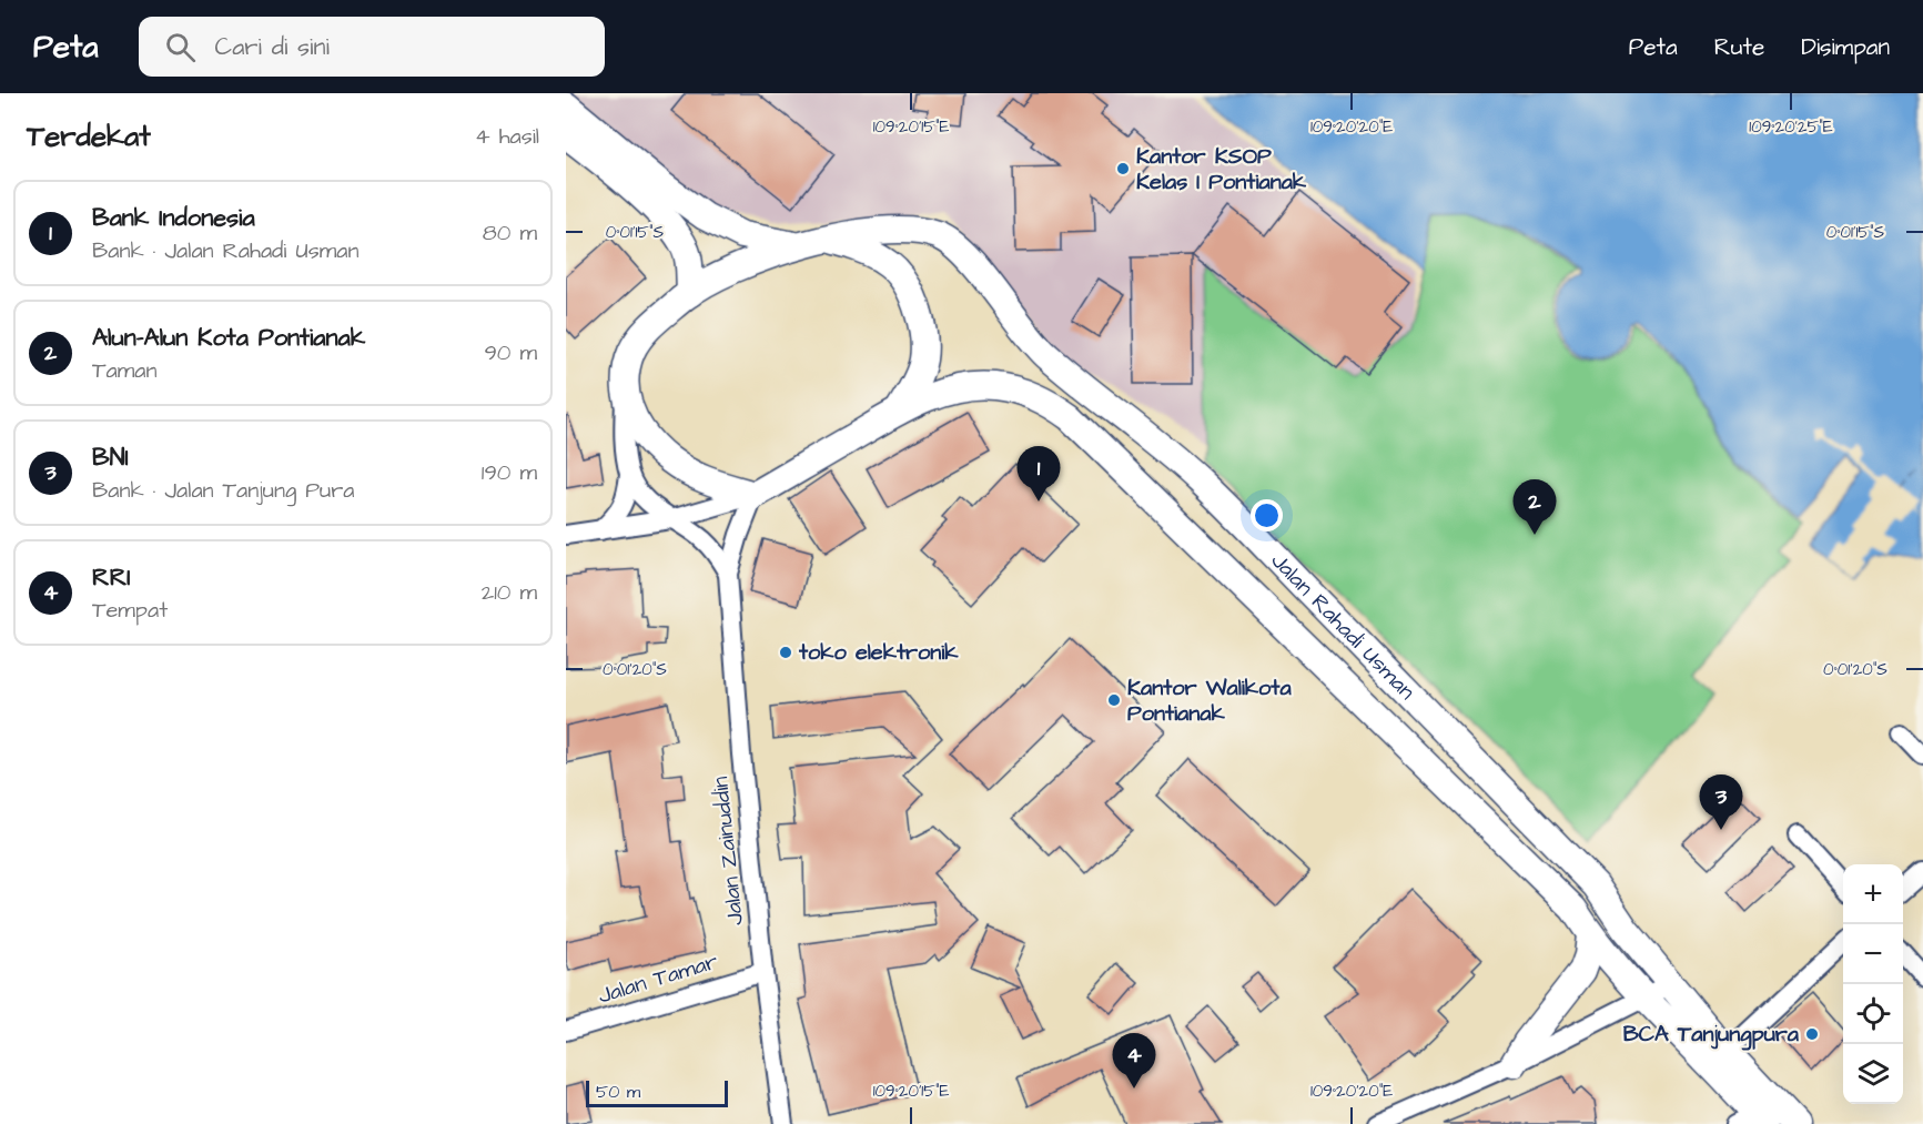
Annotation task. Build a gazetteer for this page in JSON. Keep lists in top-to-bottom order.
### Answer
{
  "streets": {
    "highway": ["Jalan Rahadi Usman"],
    "street": ["Jalan Zainuddin", "Jalan Tamar"]
  },
  "crossings": [
    ["Jalan Rahadi Usman", "Jalan Zainuddin"],
    ["Jalan Zainuddin", "Jalan Tamar"]
  ],
  "places": [
    "Kantor KSOP Kelas I Pontianak",
    "toko elektronik",
    "Kantor Walikota Pontianak",
    "BCA Tanjungpura"
  ],
  "scale_bar": "50 m",
  "page": {
    "header": "Peta",
    "search": "Cari di sini",
    "nav": ["Peta", "Rute", "Disimpan"],
    "heading": ["Terdekat", "4 hasil"],
    "list": [
      {
        "mark": "1",
        "name": "Bank Indonesia",
        "note": "Bank · Jalan Rahadi Usman",
        "value": "80 m"
      },
      {
        "mark": "2",
        "name": "Alun-Alun Kota Pontianak",
        "note": "Taman",
        "value": "90 m"
      },
      {
        "mark": "3",
        "name": "BNI",
        "note": "Bank · Jalan Tanjung Pura",
        "value": "190 m"
      },
      {
        "mark": "4",
        "name": "RRI",
        "note": "Tempat",
        "value": "210 m"
      }
    ],
    "pins": [
      "1",
      "2",
      "3",
      "4"
    ],
    "map_buttons": ["+", "−"],
    "scale": "50 m"
  },
  "coordinates": [
    "109°20'15\"E",
    "109°20'20\"E",
    "109°20'25\"E",
    "0°01'15\"S",
    "0°01'20\"S"
  ]
}
